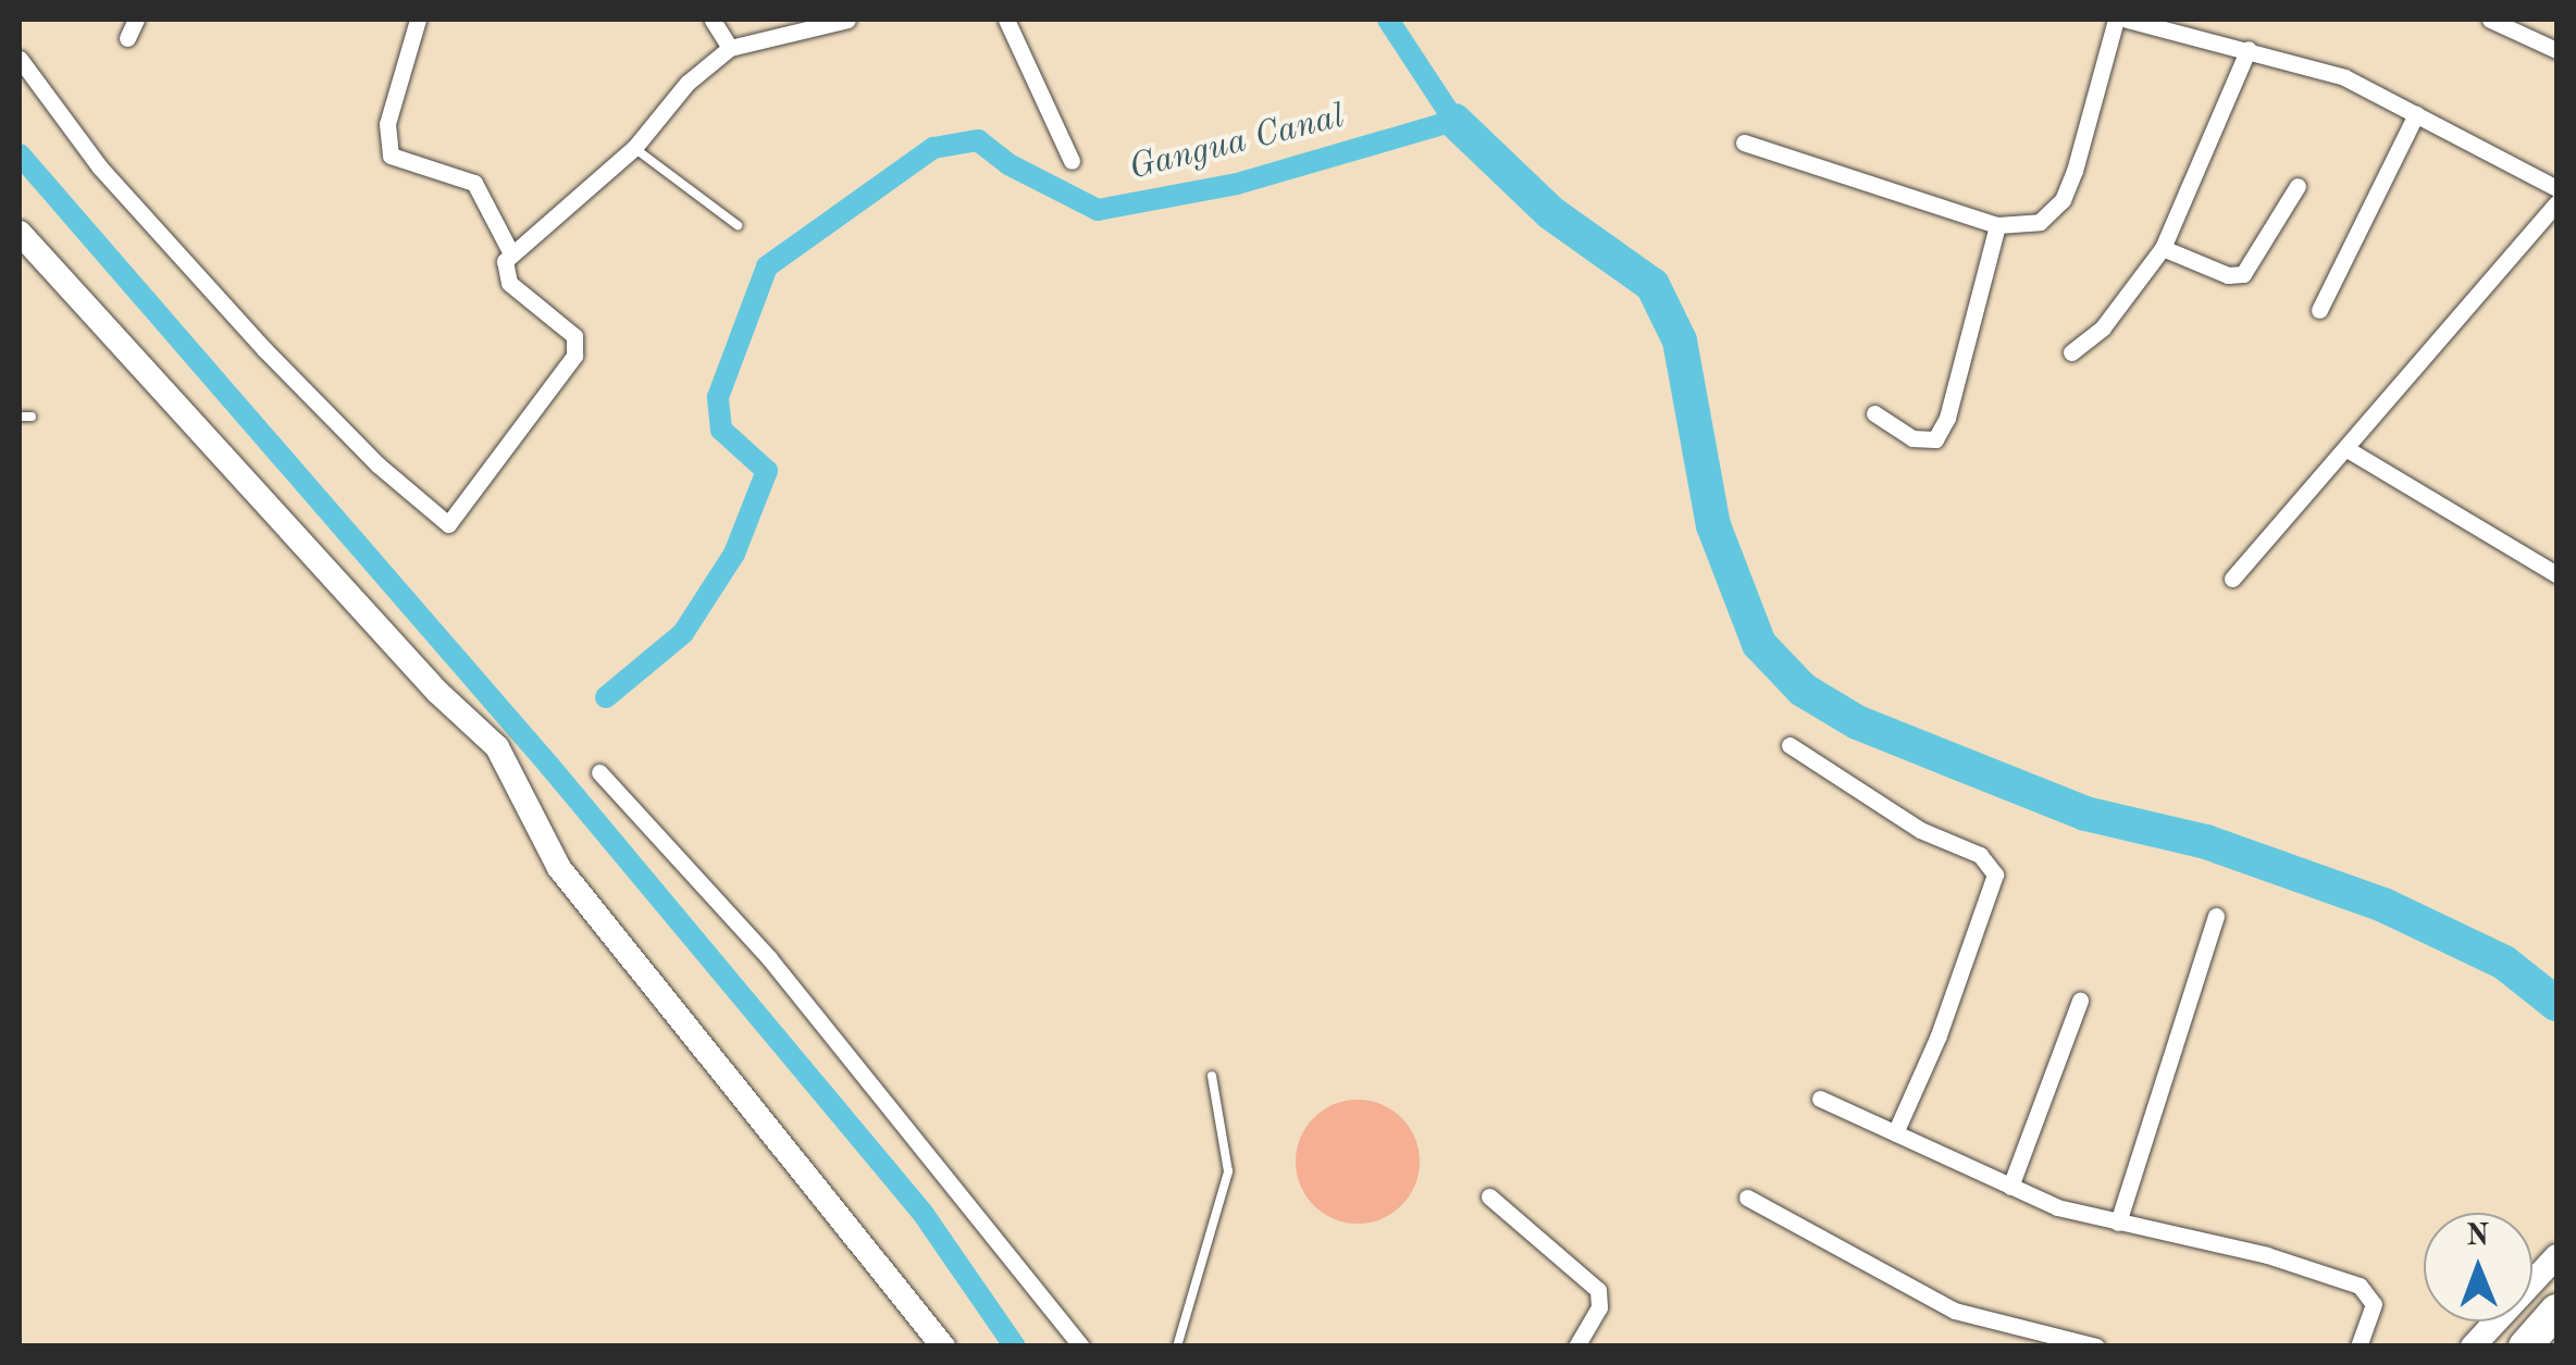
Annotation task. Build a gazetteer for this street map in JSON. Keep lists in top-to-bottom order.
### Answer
{
  "water": ["Gangua Canal"],
  "north": "top"
}
